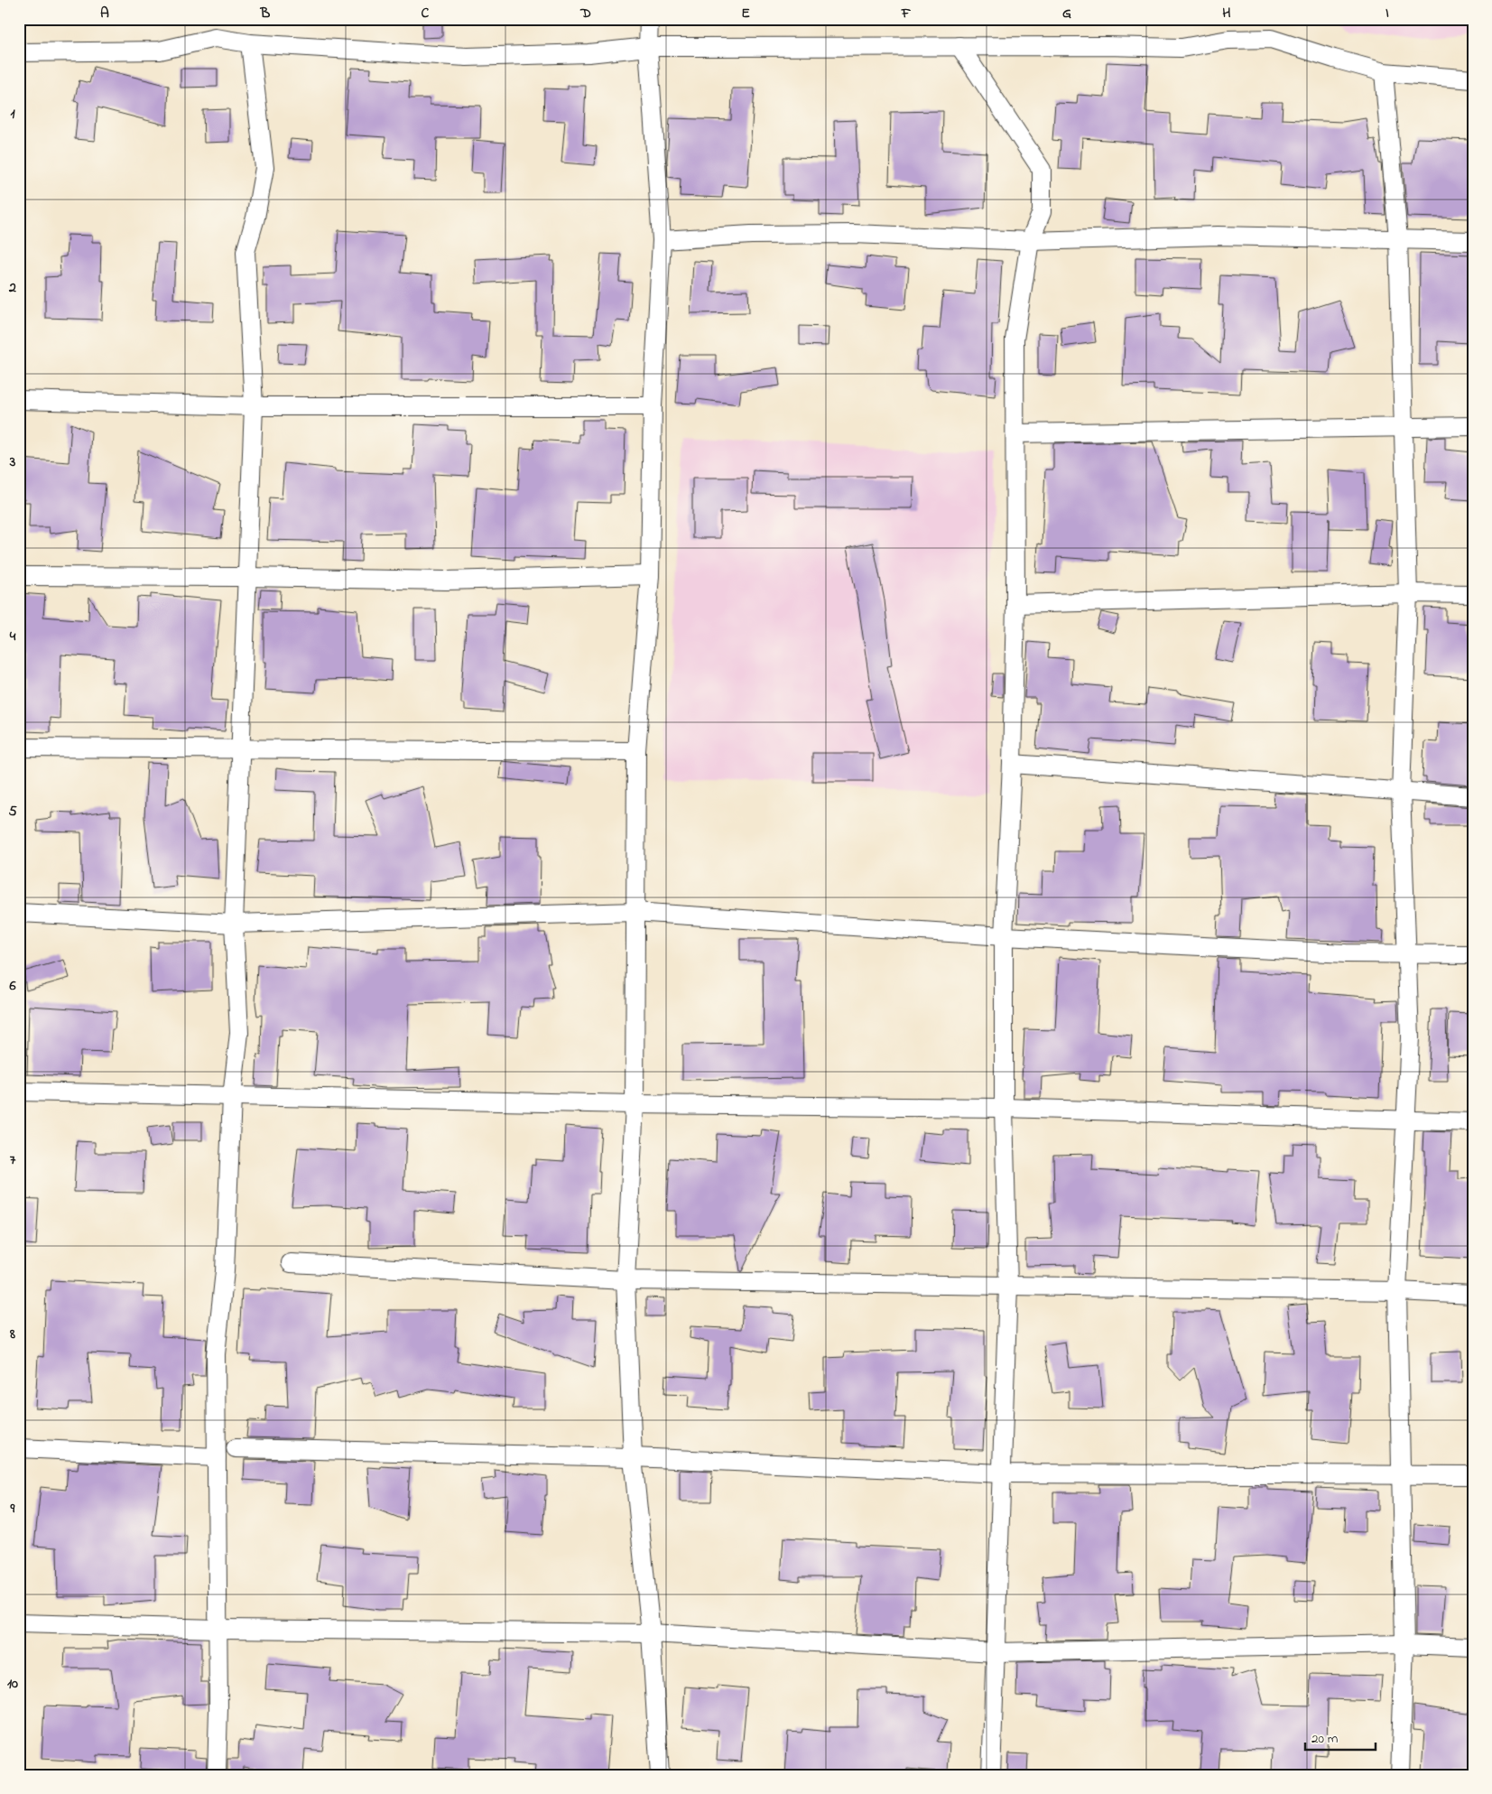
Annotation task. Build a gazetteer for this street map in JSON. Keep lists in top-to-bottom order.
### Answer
{
  "scale_bar": "20 m",
  "grid": {
    "columns": [
      "A",
      "B",
      "C",
      "D",
      "E",
      "F",
      "G",
      "H",
      "I"
    ],
    "rows": [
      "1",
      "2",
      "3",
      "4",
      "5",
      "6",
      "7",
      "8",
      "9",
      "10"
    ]
  }
}
